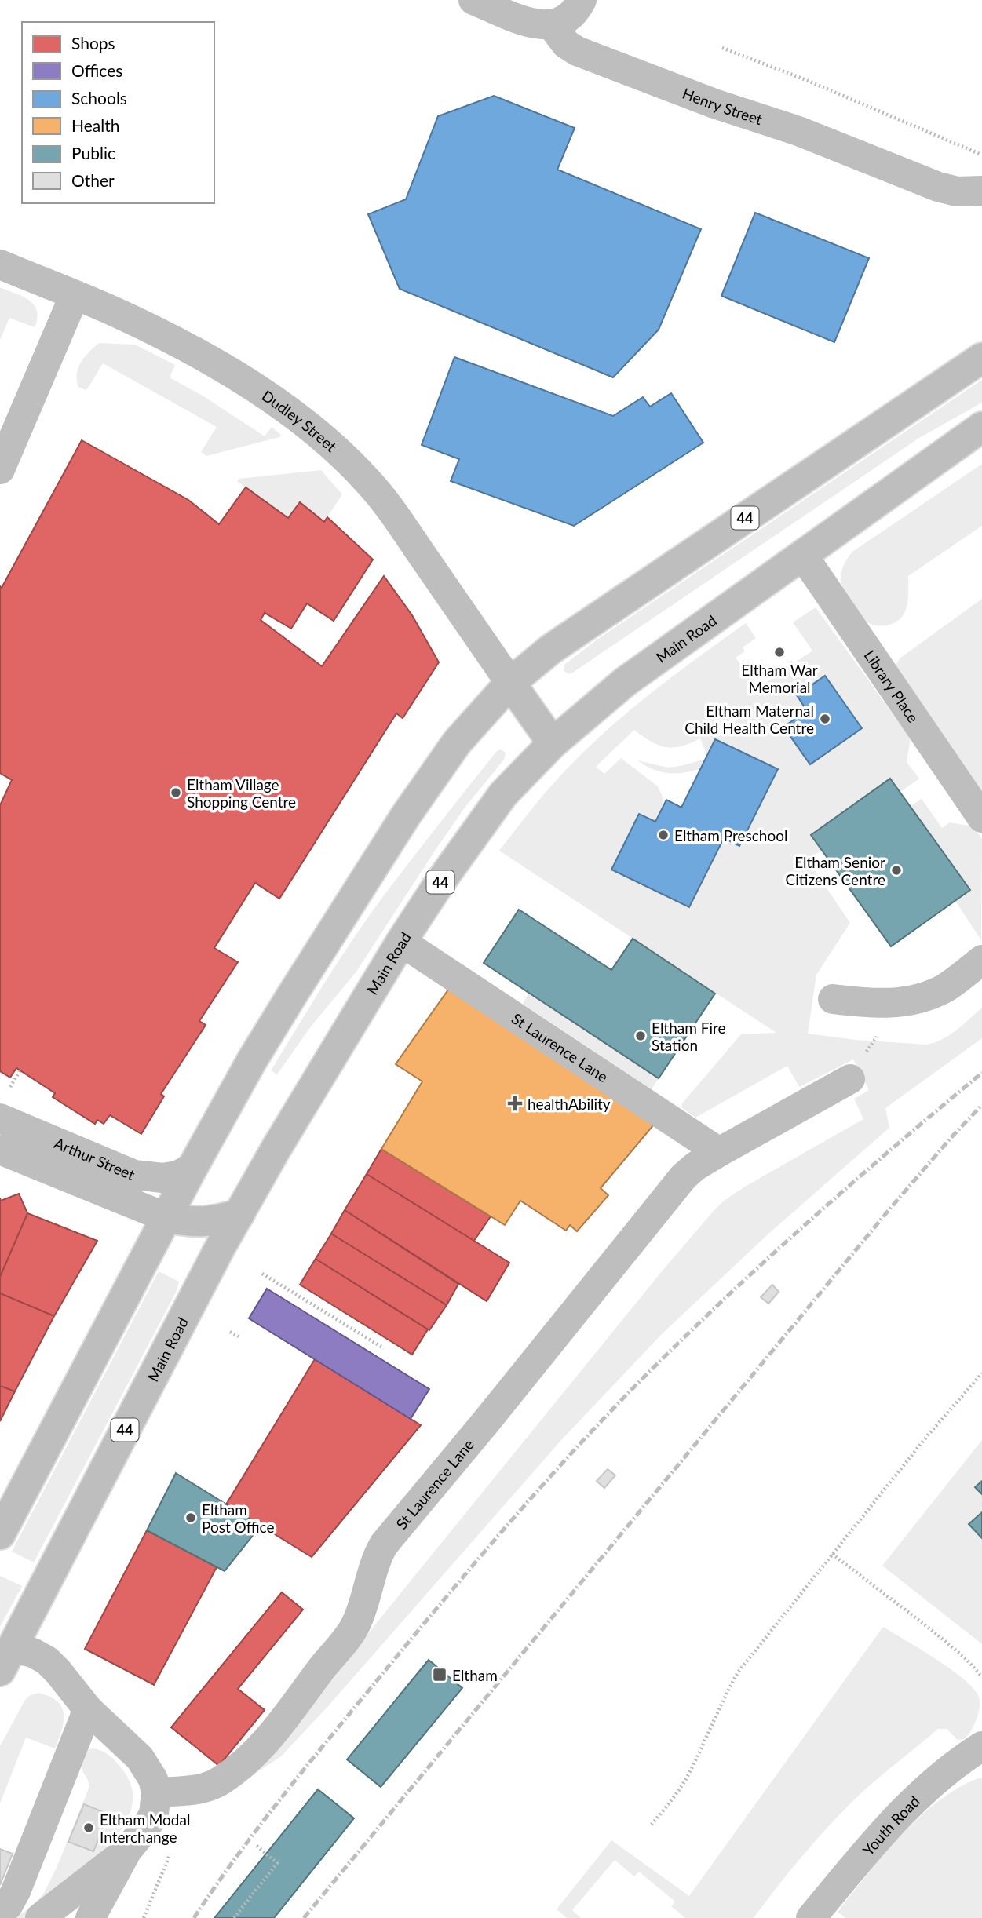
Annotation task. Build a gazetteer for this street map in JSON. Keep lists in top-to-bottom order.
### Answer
{
  "streets": {
    "main road": [
      "Henry Street",
      "Dudley Street",
      "44",
      "Main Road",
      "Library Place",
      "St Laurence Lane",
      "Arthur Street",
      "Youth Road"
    ]
  },
  "crossings": [
    ["Dudley Street", "44"],
    ["Dudley Street", "Main Road"],
    ["44", "Arthur Street"],
    ["Main Road", "Library Place"],
    ["Main Road", "St Laurence Lane"],
    ["Main Road", "Arthur Street"]
  ],
  "places": {
    "other": [
      "Eltham War Memorial",
      "Eltham Maternal Child Health Centre",
      "Eltham Village Shopping Centre",
      "Eltham Preschool",
      "Eltham Senior Citizens Centre",
      "Eltham Fire Station",
      "Eltham Post Office",
      "Eltham Modal Interchange"
    ],
    "health": ["healthAbility"],
    "transit": ["Eltham"]
  },
  "legend": [
    "Shops",
    "Offices",
    "Schools",
    "Health",
    "Public",
    "Other"
  ]
}
